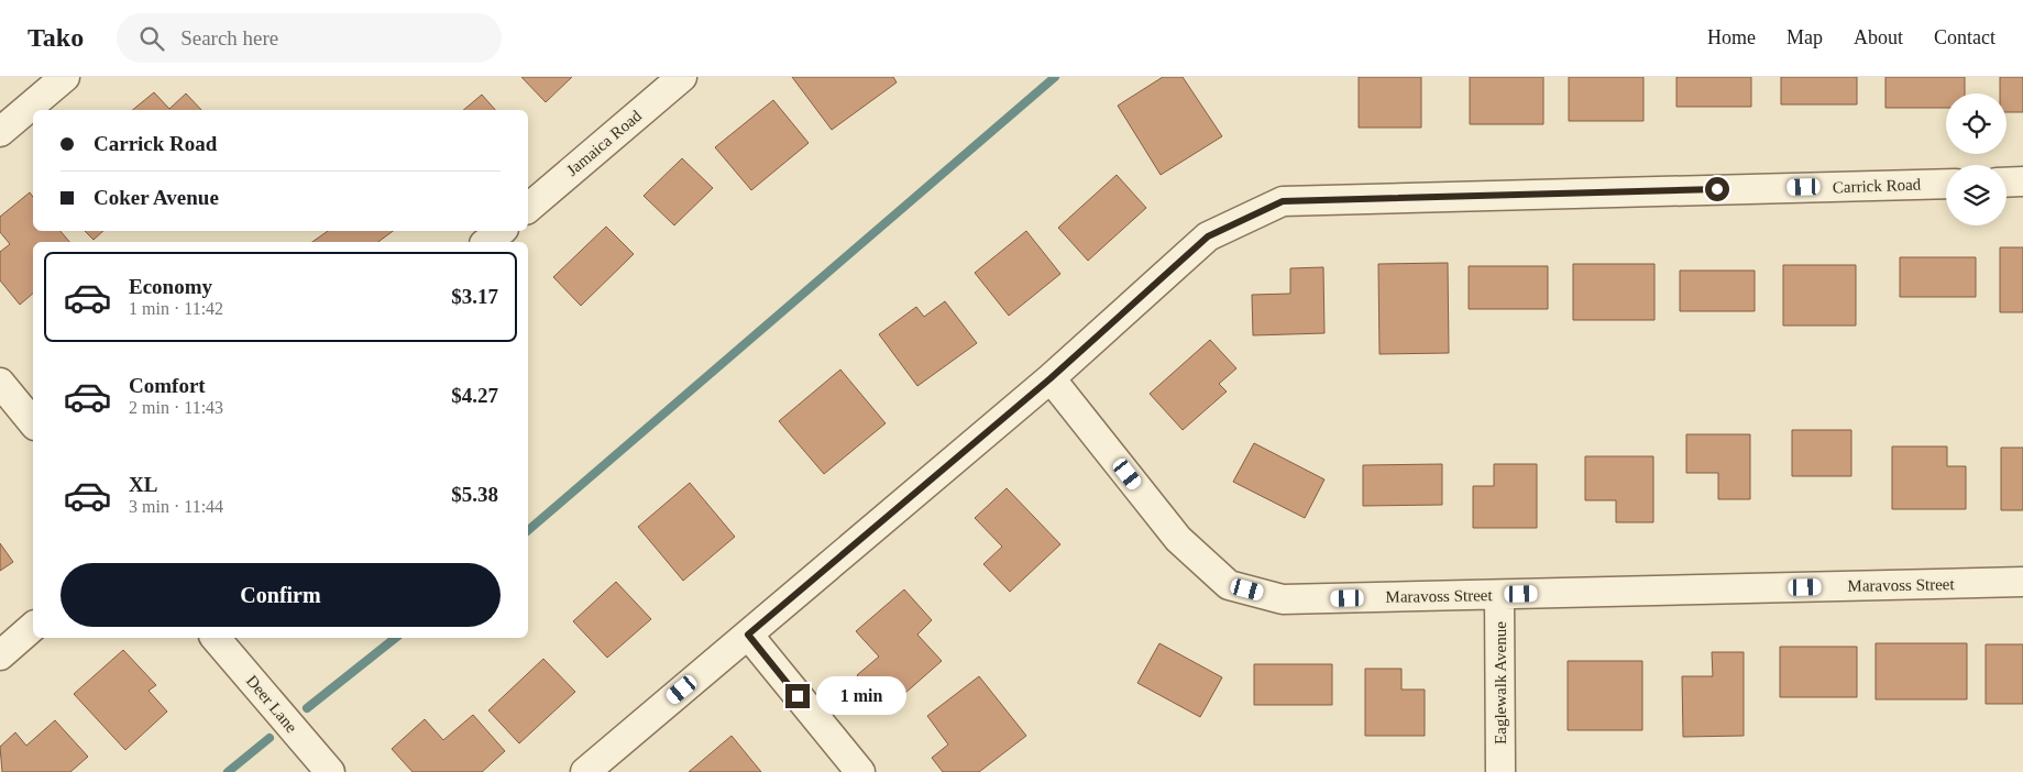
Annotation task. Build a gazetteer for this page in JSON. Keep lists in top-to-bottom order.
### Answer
{
  "streets": {
    "street": [
      "Jamaica Road",
      "Carrick Road",
      "Maravoss Street",
      "Eaglewalk Avenue",
      "Deer Lane"
    ]
  },
  "crossings": [
    ["Carrick Road", "Maravoss Street"],
    ["Maravoss Street", "Eaglewalk Avenue"]
  ],
  "page": {
    "header": "Tako",
    "search": "Search here",
    "nav": [
      "Home",
      "Map",
      "About",
      "Contact"
    ],
    "banner": ["Carrick Road", "Coker Avenue"],
    "list": [
      {
        "name": "Economy",
        "note": "1 min · 11:42",
        "value": "$3.17"
      },
      {
        "name": "Comfort",
        "note": "2 min · 11:43",
        "value": "$4.27"
      },
      {
        "name": "XL",
        "note": "3 min · 11:44",
        "value": "$5.38"
      }
    ],
    "buttons": "Confirm",
    "bubble": "1 min"
  }
}
